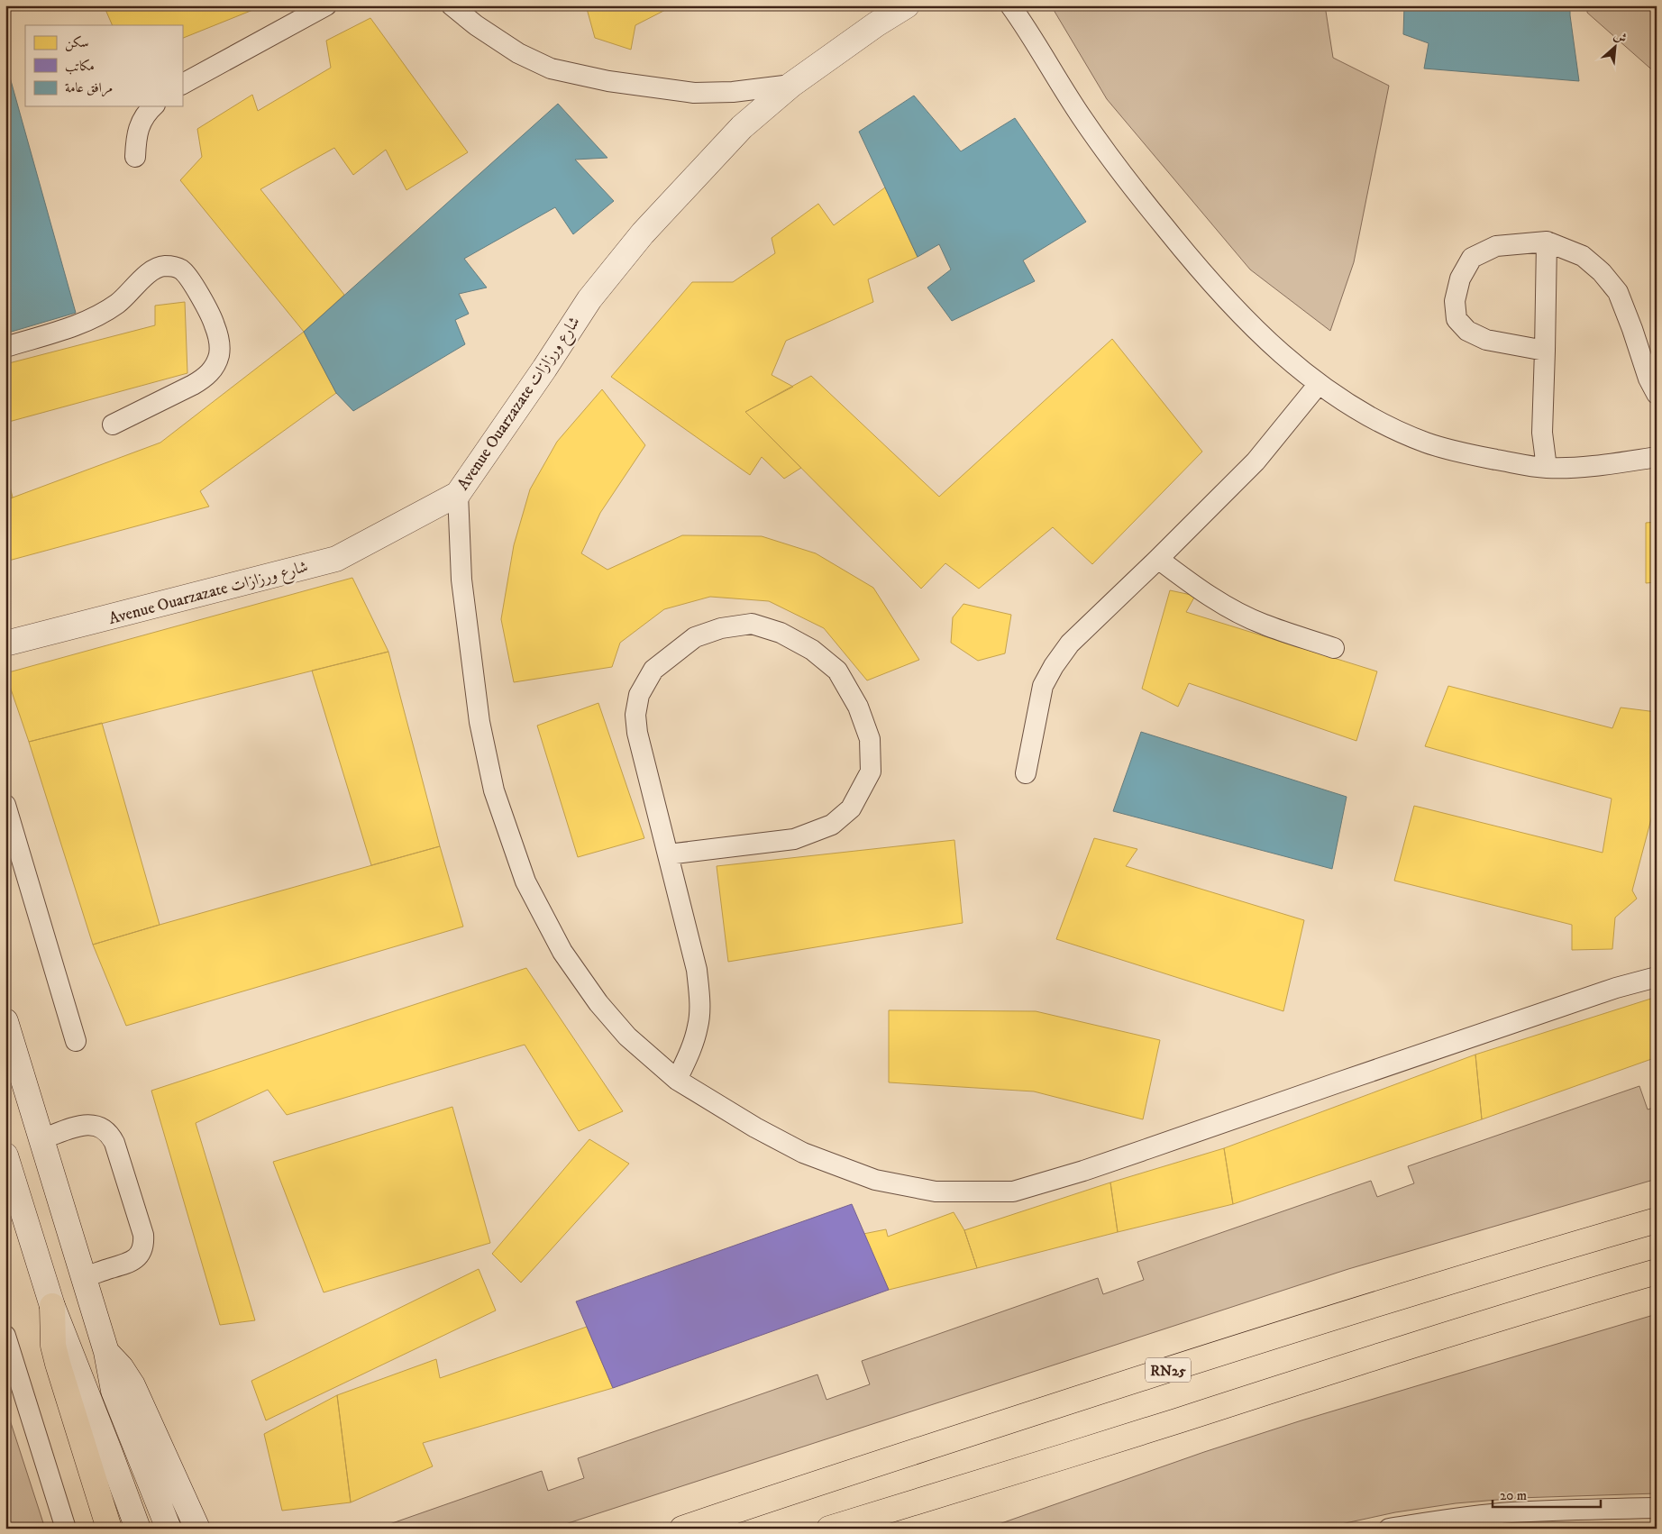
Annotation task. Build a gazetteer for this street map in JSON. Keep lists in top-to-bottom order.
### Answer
{
  "streets": {
    "main road": ["Avenue Ouarzazate شارع ورزازات", "RN25"]
  },
  "legend": ["سكن", "مكاتب", "مرافق عامة"],
  "scale_bar": "20 m",
  "north": "top right"
}
